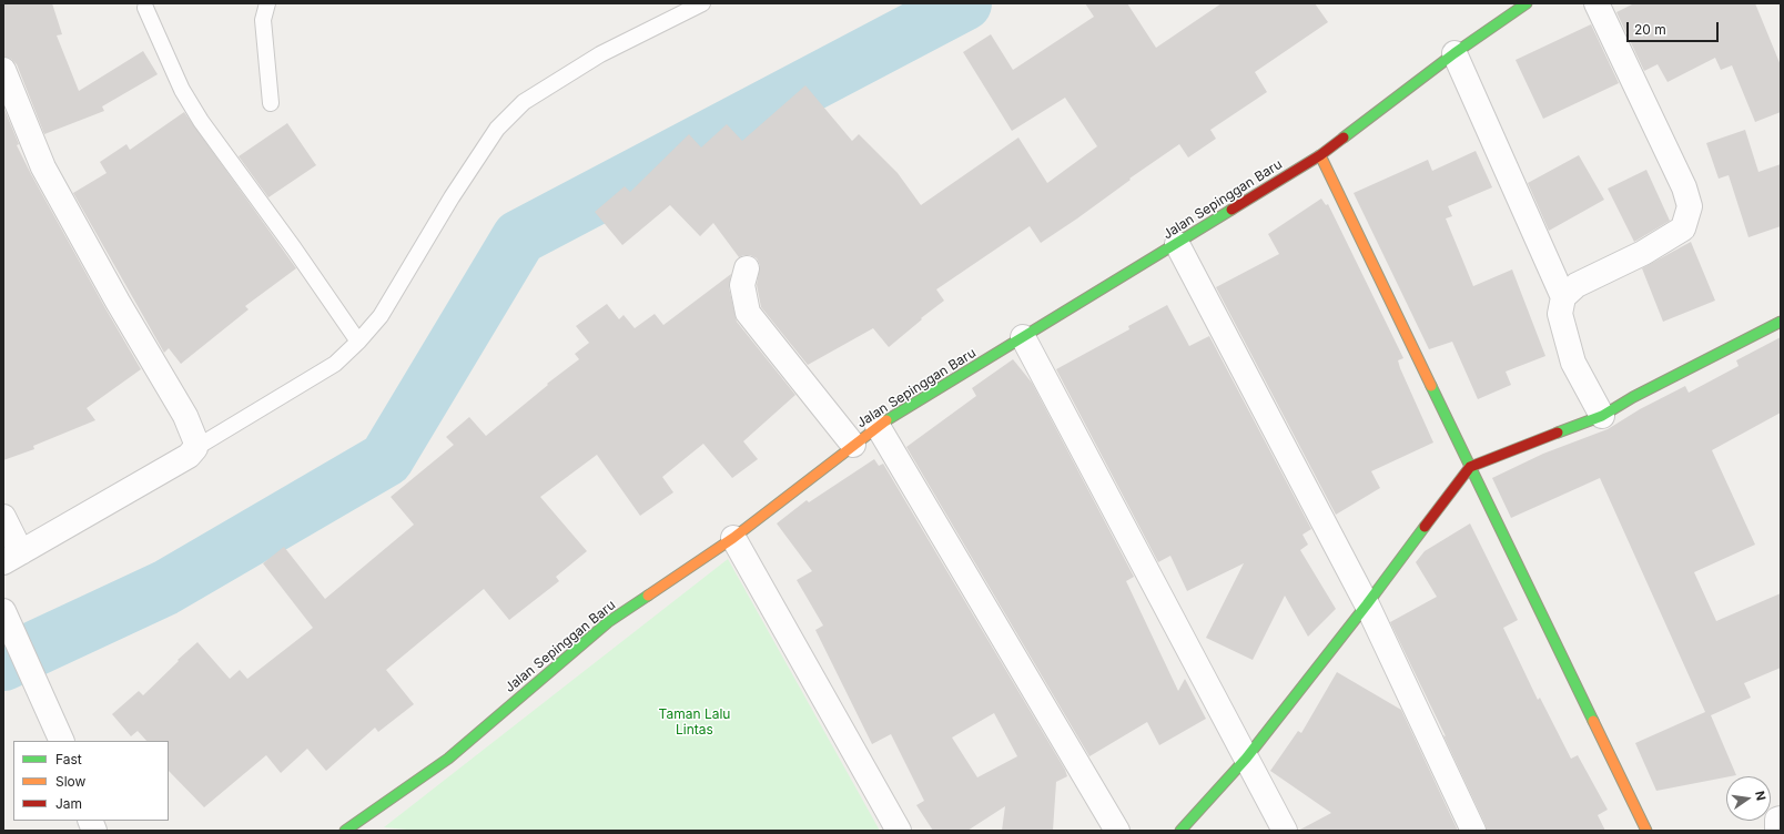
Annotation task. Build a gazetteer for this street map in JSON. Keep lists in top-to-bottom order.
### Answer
{
  "streets": {
    "street": ["Jalan Sepinggan Baru"]
  },
  "parks": ["Taman Lalu Lintas"],
  "legend": ["Fast", "Slow", "Jam"],
  "scale_bar": "20 m",
  "north": "right"
}
